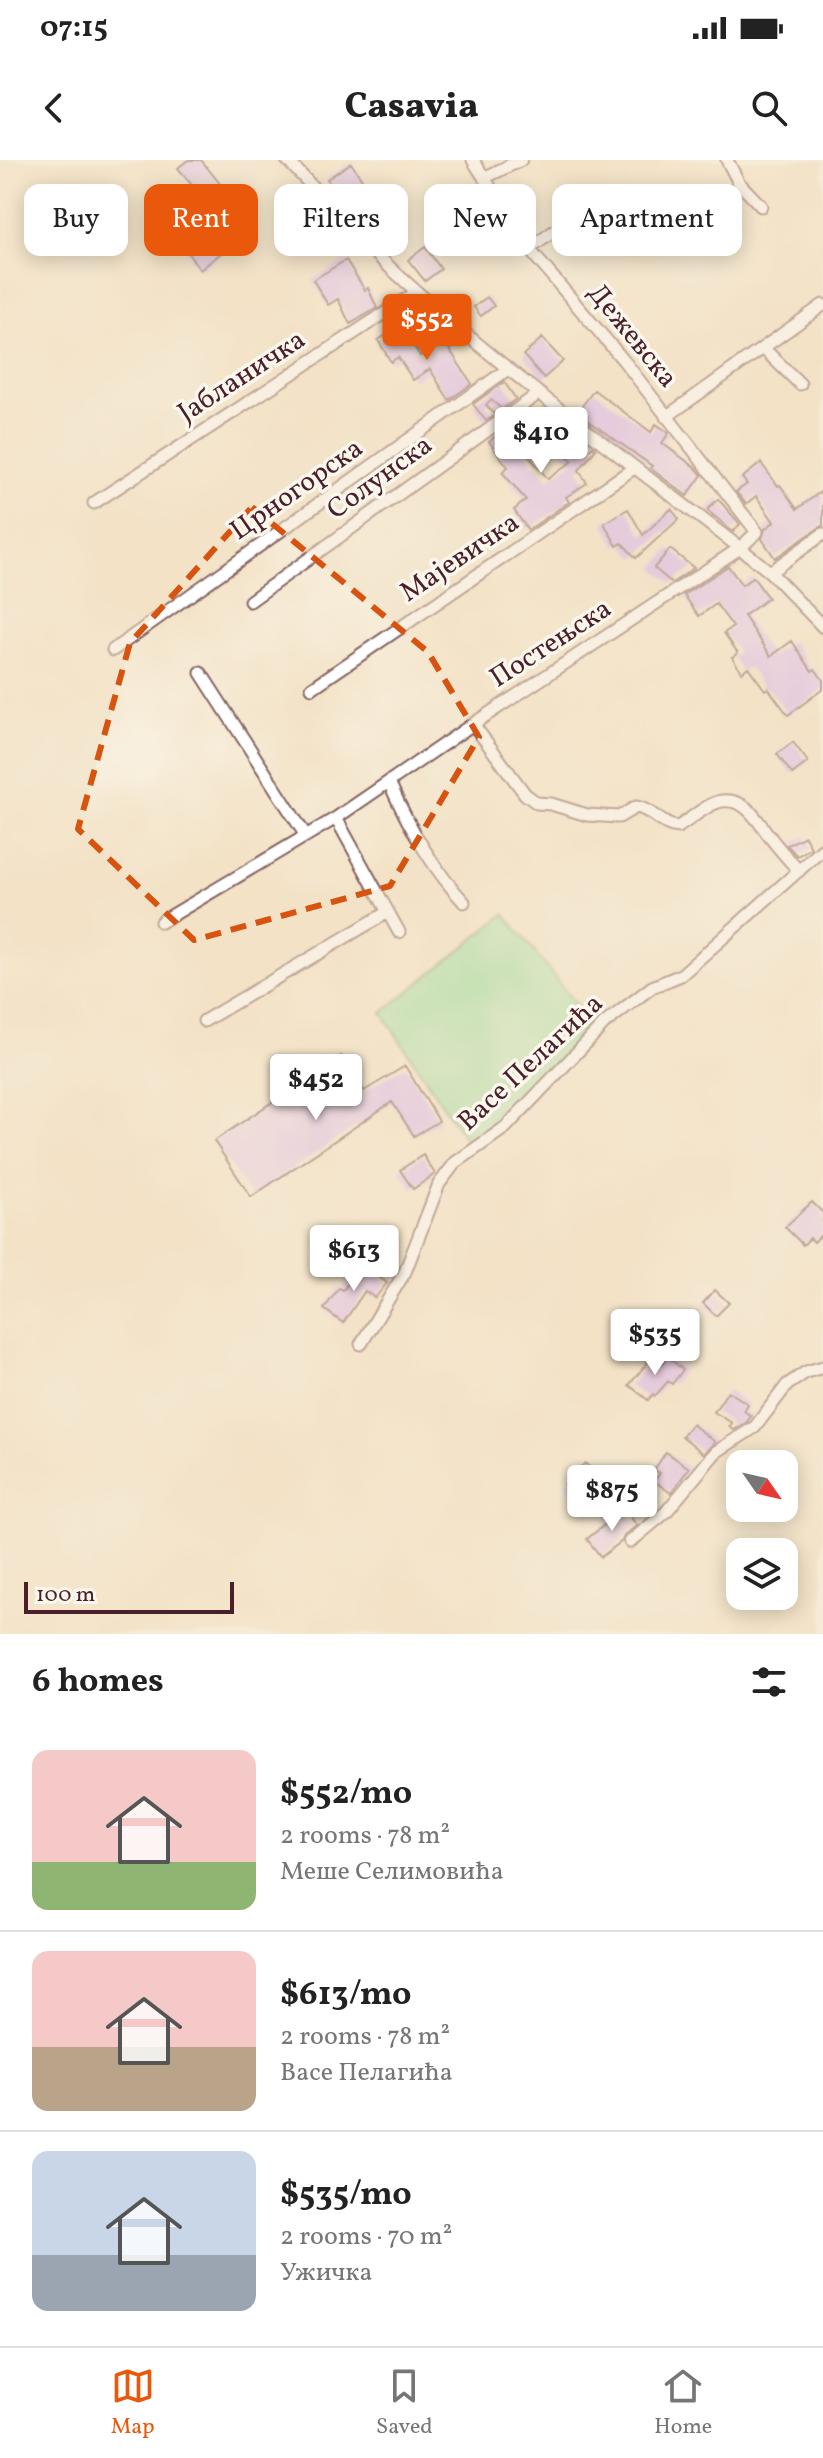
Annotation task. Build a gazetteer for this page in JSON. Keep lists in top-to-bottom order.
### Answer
{
  "streets": {
    "street": [
      "Дежевска",
      "Јабланичка",
      "Солунска",
      "Црногорска",
      "Мајевичка",
      "Постењска",
      "Васе Пелагића"
    ]
  },
  "crossings": [
    ["Дежевска", "Постењска"]
  ],
  "scale_bar": "100 m",
  "north": "bottom right",
  "page": {
    "status": "07:15",
    "header": "Casavia",
    "chip": [
      "Buy",
      "Rent",
      "Filters",
      "New",
      "Apartment"
    ],
    "price": [
      "$552",
      "$410",
      "$452",
      "$613",
      "$535",
      "$875"
    ],
    "scale": "100 m",
    "heading": "6 homes",
    "list": [
      {
        "name": "$552/mo",
        "note": "2 rooms · 78 m² · Меше Селимовића"
      },
      {
        "name": "$613/mo",
        "note": "2 rooms · 78 m² · Васе Пелагића"
      },
      {
        "name": "$535/mo",
        "note": "2 rooms · 70 m² · Ужичка"
      }
    ],
    "tabs": ["Map", "Saved", "Home"]
  }
}
